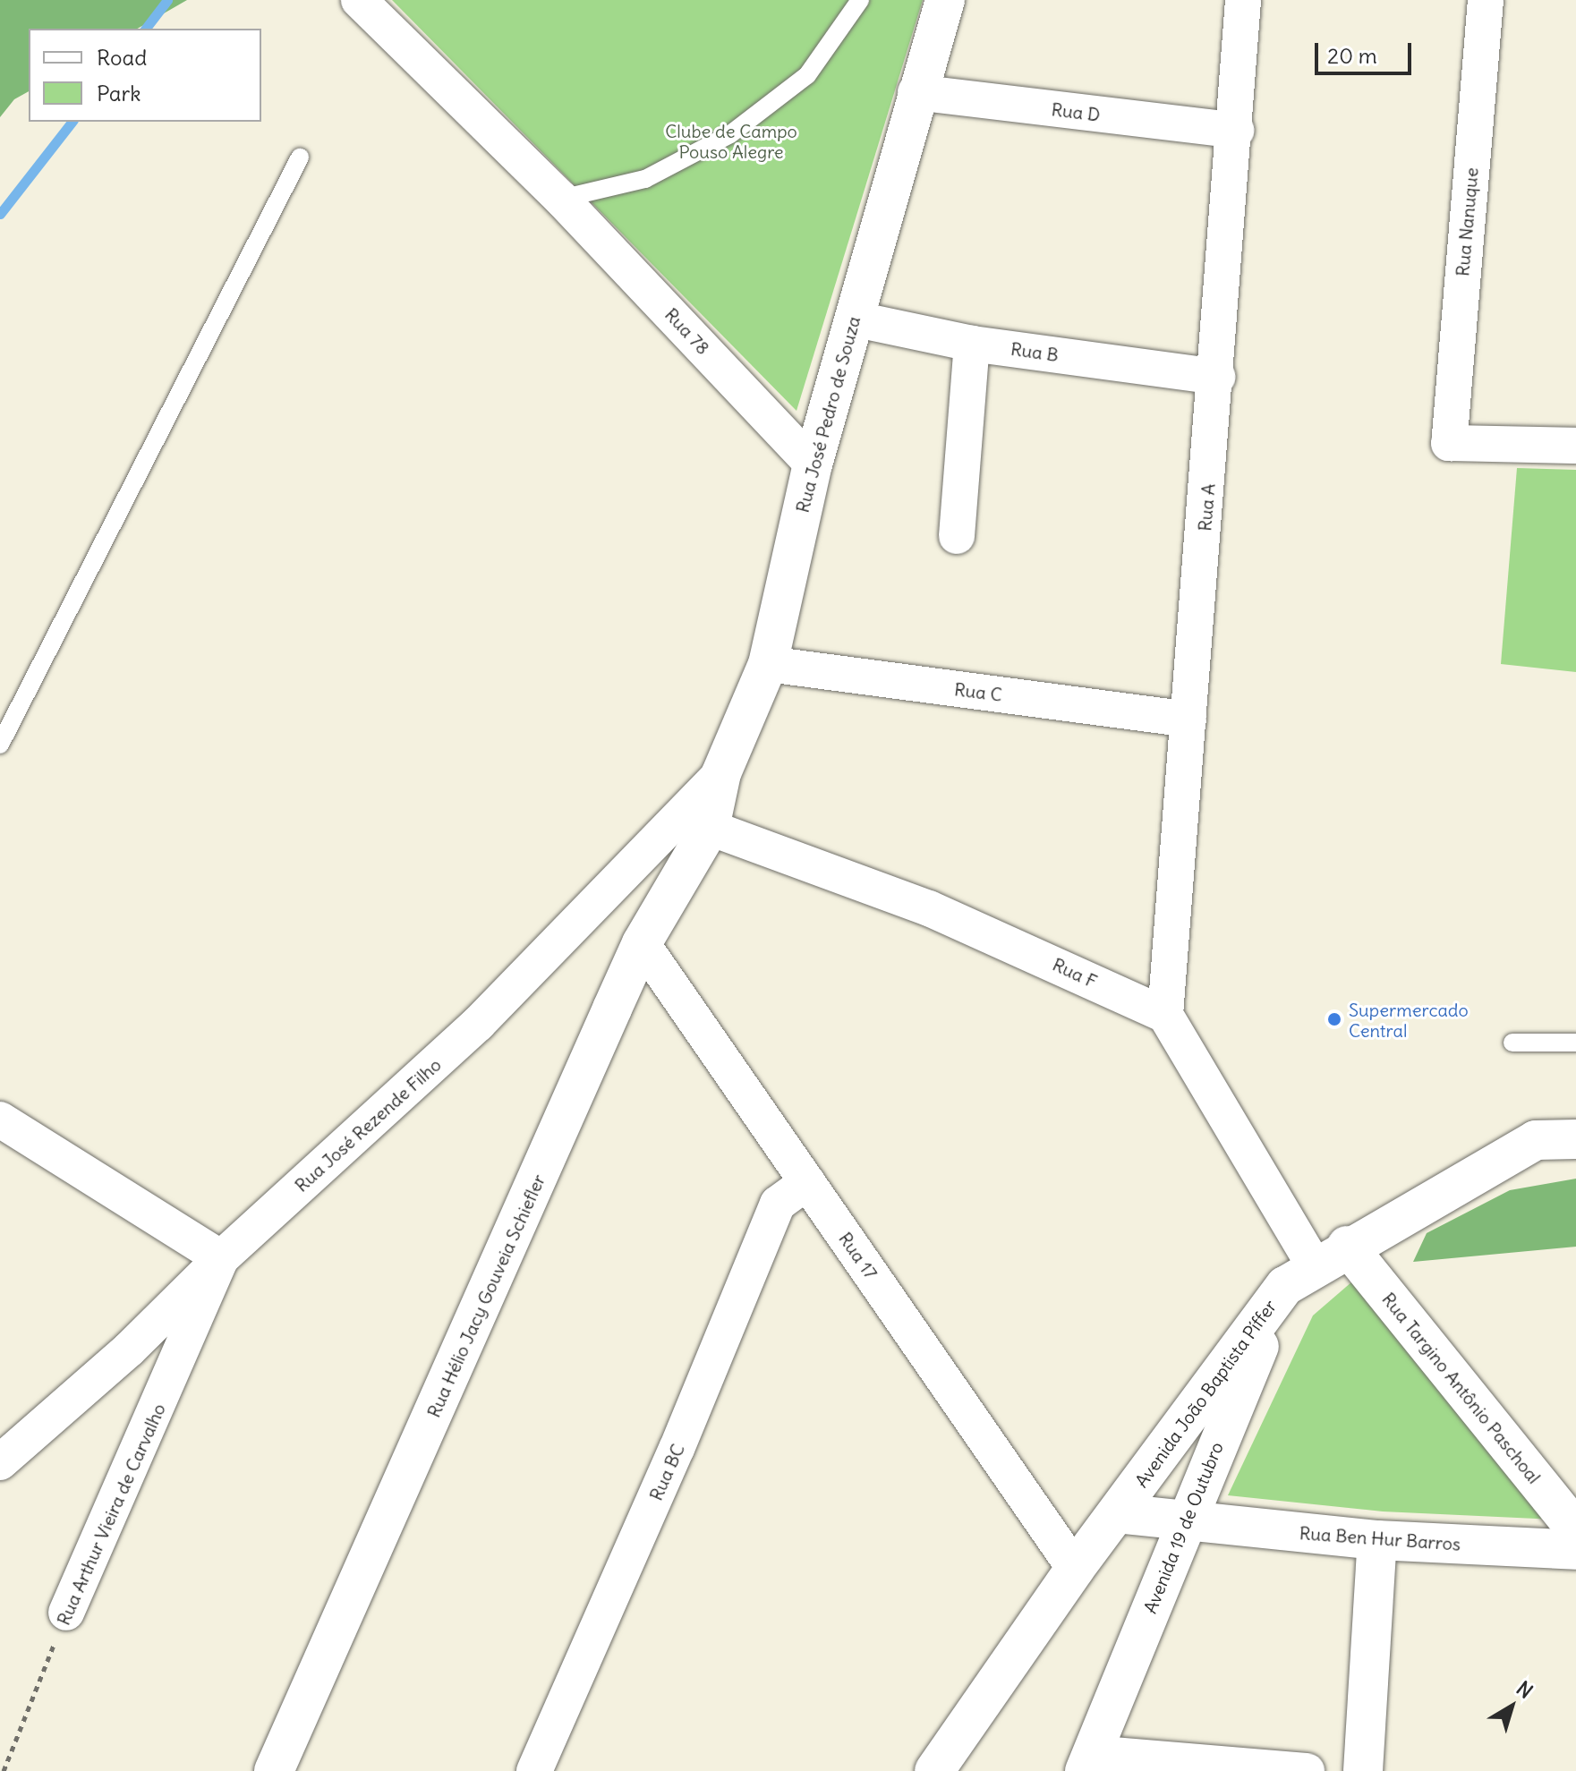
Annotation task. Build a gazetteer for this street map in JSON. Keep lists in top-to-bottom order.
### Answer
{
  "streets": {
    "street": [
      "Rua D",
      "Rua Nanuque",
      "Rua 78",
      "Rua B",
      "Rua José Pedro de Souza",
      "Rua A",
      "Rua C",
      "Rua F",
      "Rua José Rezende Filho",
      "Rua 17",
      "Rua Hélio Jacy Gouveia Schiefler",
      "Rua Targino Antônio Paschoal",
      "Avenida João Baptista Píffer",
      "Rua BC",
      "Rua Arthur Vieira de Carvalho",
      "Avenida 19 de Outubro",
      "Rua Ben Hur Barros"
    ]
  },
  "crossings": [
    ["Rua D", "Rua José Pedro de Souza"],
    ["Rua D", "Rua A"],
    ["Rua 78", "Rua José Pedro de Souza"],
    ["Rua B", "Rua José Pedro de Souza"],
    ["Rua B", "Rua A"],
    ["Rua José Pedro de Souza", "Rua C"],
    ["Rua José Pedro de Souza", "Rua F"],
    ["Rua José Pedro de Souza", "Rua José Rezende Filho"],
    ["Rua José Pedro de Souza", "Rua Hélio Jacy Gouveia Schiefler"],
    ["Rua A", "Rua C"],
    ["Rua A", "Rua F"],
    ["Rua F", "Rua Hélio Jacy Gouveia Schiefler"],
    ["Rua José Rezende Filho", "Rua Arthur Vieira de Carvalho"],
    ["Rua 17", "Rua Hélio Jacy Gouveia Schiefler"],
    ["Rua 17", "Avenida João Baptista Píffer"],
    ["Rua 17", "Rua BC"],
    ["Rua Targino Antônio Paschoal", "Avenida João Baptista Píffer"],
    ["Avenida João Baptista Píffer", "Avenida 19 de Outubro"],
    ["Avenida João Baptista Píffer", "Rua Ben Hur Barros"],
    ["Avenida 19 de Outubro", "Rua Ben Hur Barros"]
  ],
  "parks": ["Clube de Campo Pouso Alegre"],
  "places": ["Supermercado Central"],
  "legend": ["Road", "Park"],
  "scale_bar": "20 m",
  "north": "top right"
}
